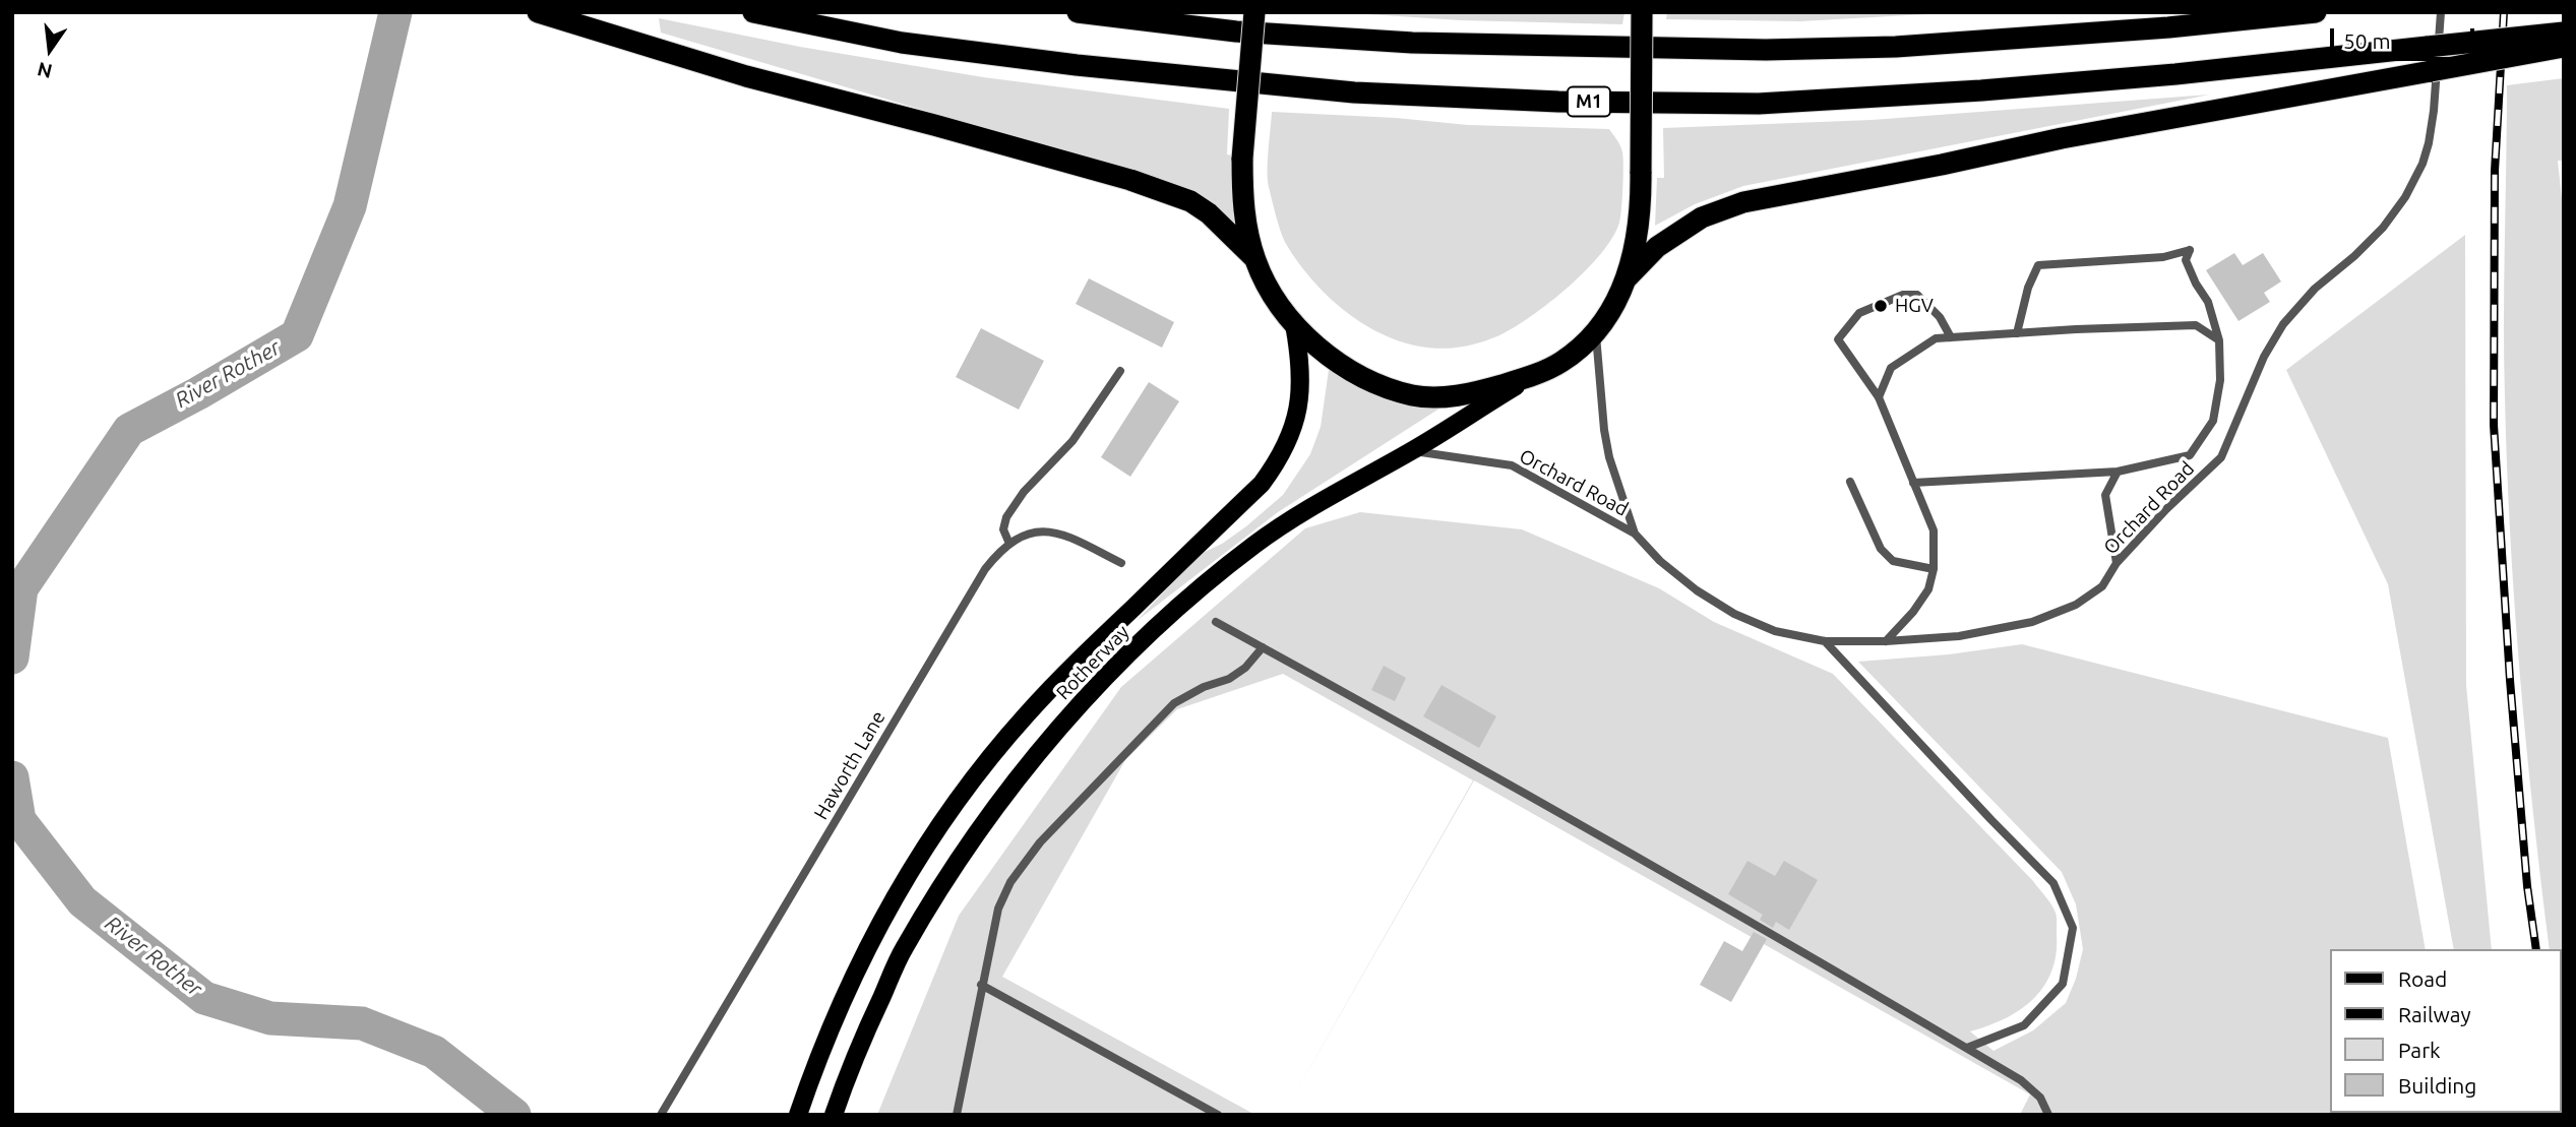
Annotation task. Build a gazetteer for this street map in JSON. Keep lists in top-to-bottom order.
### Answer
{
  "streets": {
    "highway": ["M1"],
    "main road": ["Rotherway"],
    "lane": ["Orchard Road", "Haworth Lane"]
  },
  "crossings": [
    ["Orchard Road", "Rotherway"]
  ],
  "water": ["River Rother"],
  "places": ["HGV"],
  "legend": [
    "Road",
    "Railway",
    "Park",
    "Building"
  ],
  "scale_bar": "50 m",
  "north": "bottom"
}
